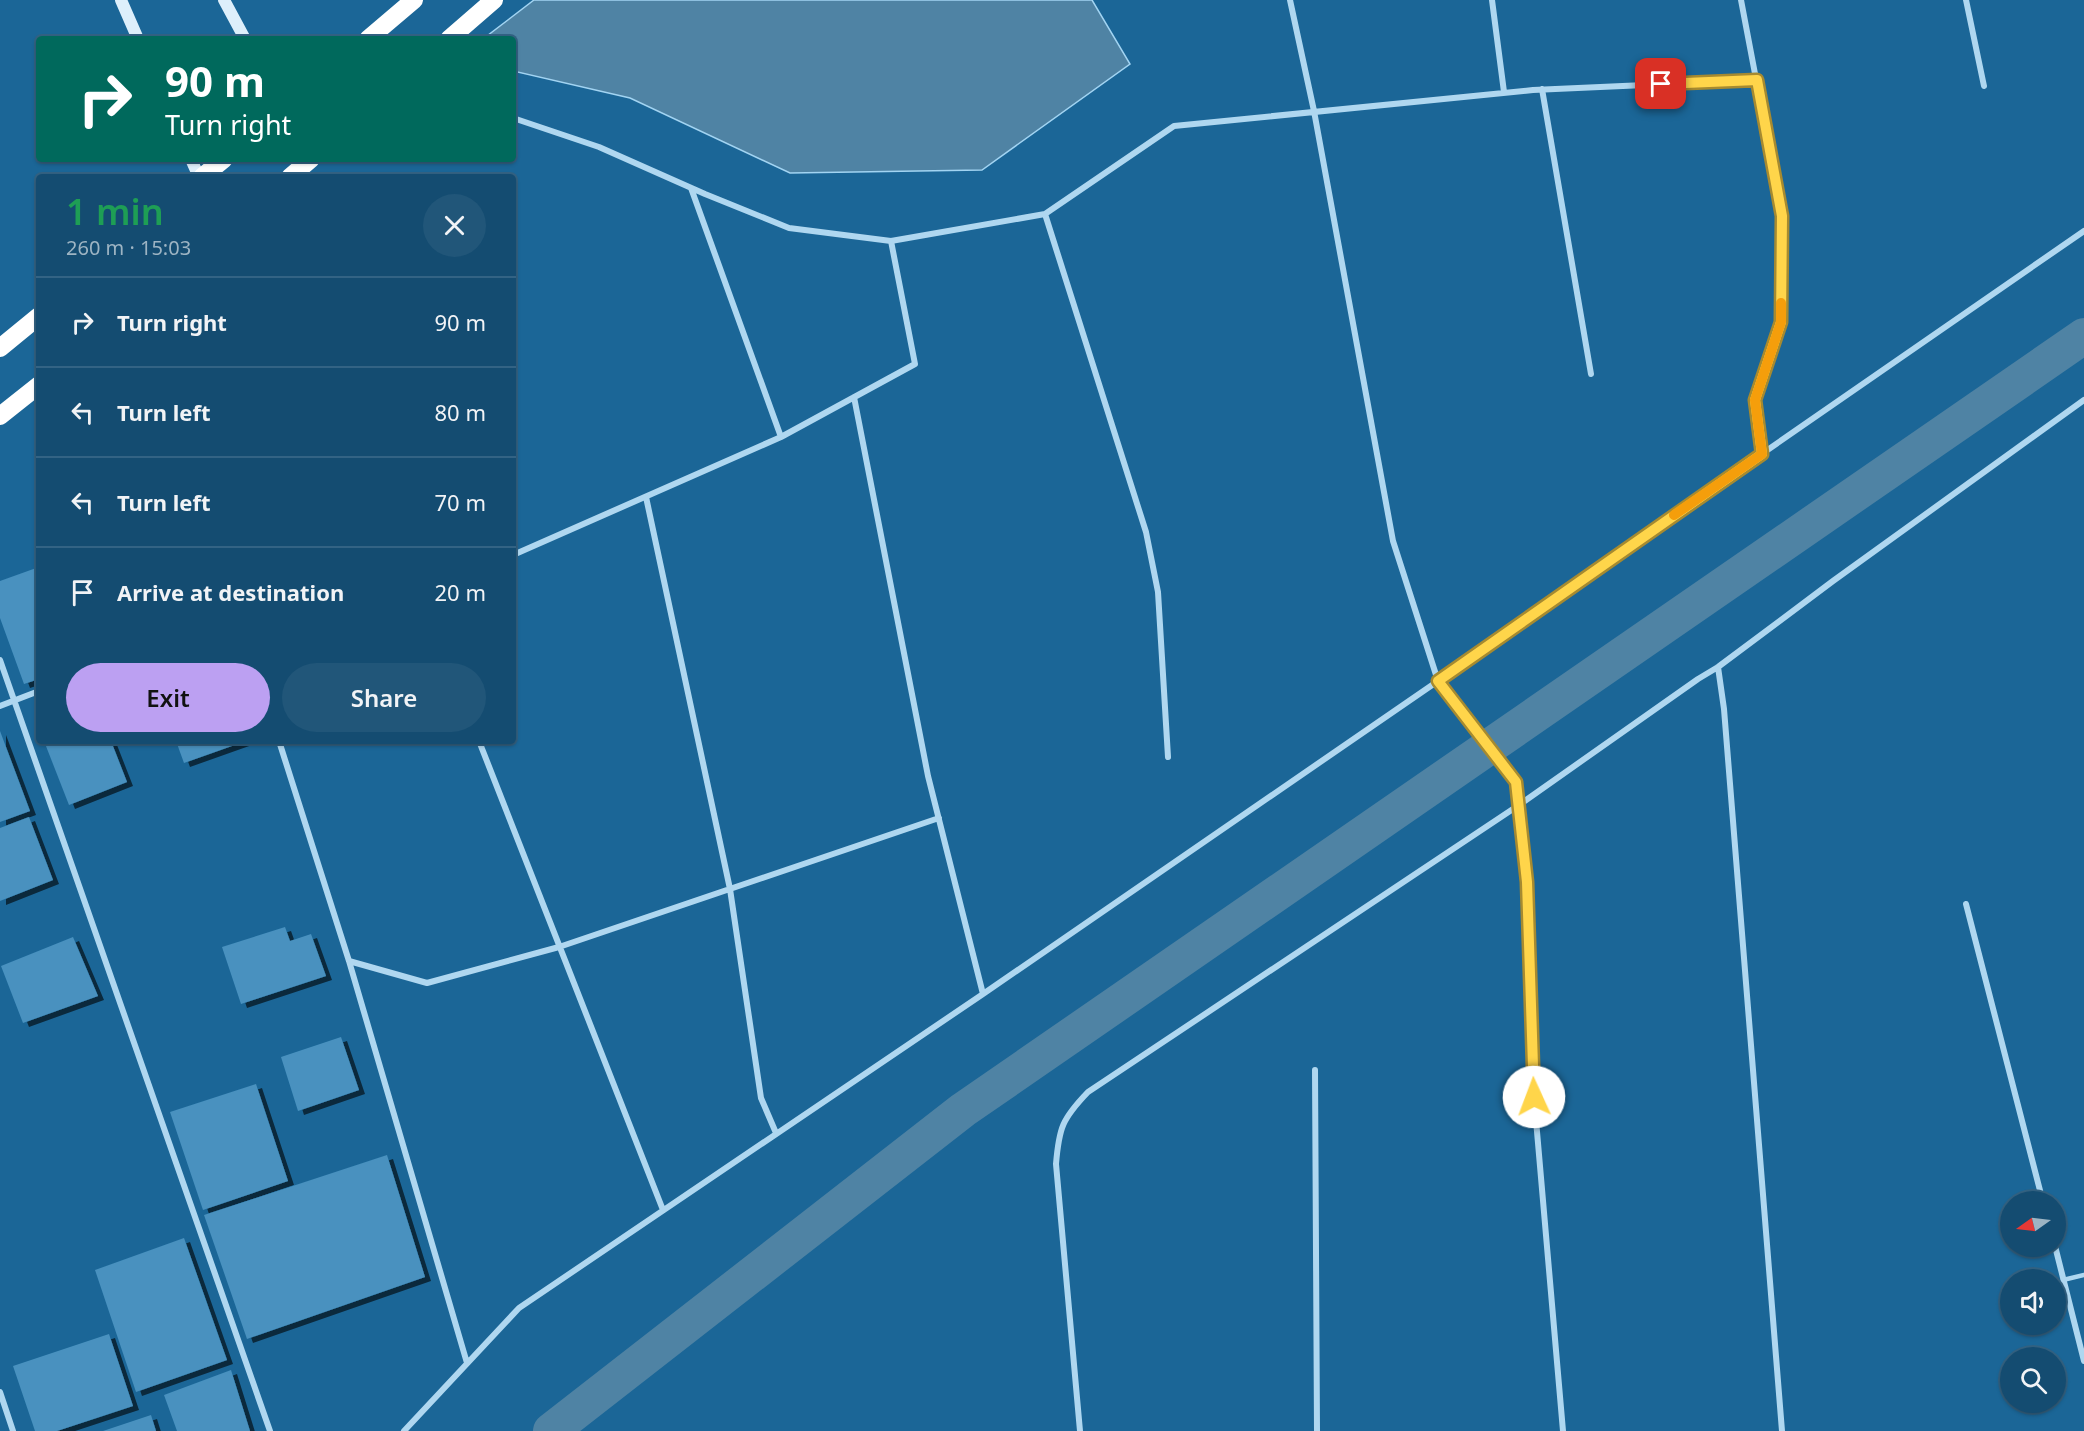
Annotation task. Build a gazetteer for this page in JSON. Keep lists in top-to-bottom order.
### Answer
{
  "north": "left",
  "page": {
    "turn": ["90 m", "Turn right"],
    "heading": ["1 min", "260 m · 15:03"],
    "list": [
      {
        "name": "Turn right",
        "value": "90 m"
      },
      {
        "name": "Turn left",
        "value": "80 m"
      },
      {
        "name": "Turn left",
        "value": "70 m"
      },
      {
        "name": "Arrive at destination",
        "value": "20 m"
      }
    ],
    "buttons": ["Exit", "Share"]
  }
}
